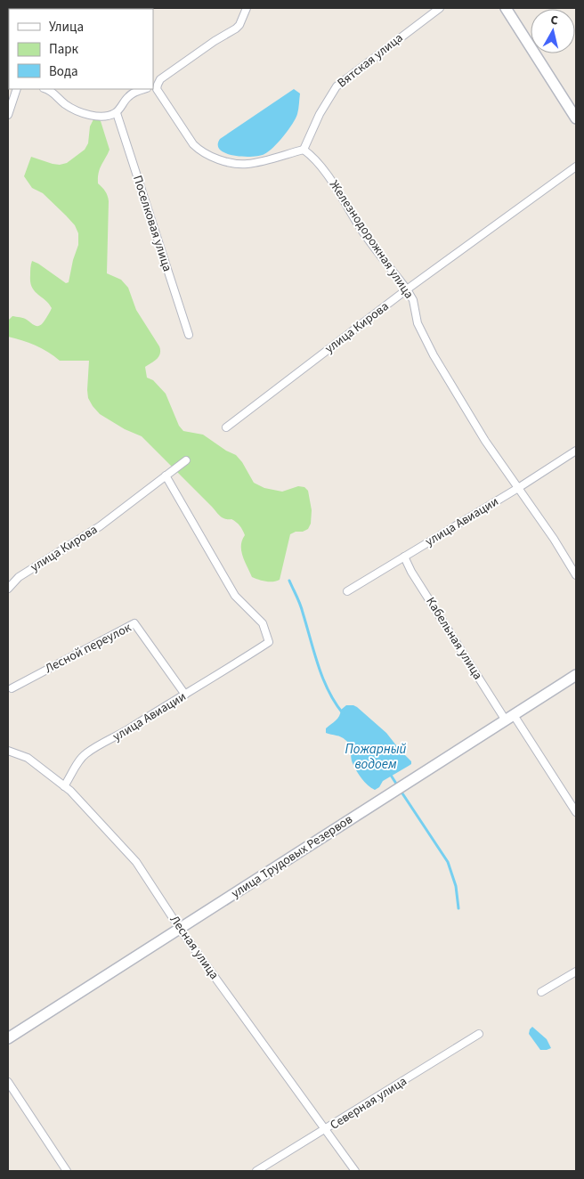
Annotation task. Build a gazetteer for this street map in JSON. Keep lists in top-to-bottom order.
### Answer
{
  "streets": {
    "main road": ["улица Трудовых Резервов"],
    "street": [
      "Вятская улица",
      "Поселковая улица",
      "Железнодорожная улица",
      "улица Кирова",
      "улица Авиации",
      "Кабельная улица",
      "Лесной переулок",
      "Лесная улица",
      "Северная улица"
    ]
  },
  "crossings": [
    ["Вятская улица", "Железнодорожная улица"],
    ["Железнодорожная улица", "улица Кирова"],
    ["Железнодорожная улица", "улица Авиации"],
    ["улица Кирова", "улица Авиации"],
    ["улица Авиации", "Кабельная улица"],
    ["улица Авиации", "Лесной переулок"],
    ["улица Авиации", "Лесная улица"],
    ["Кабельная улица", "улица Трудовых Резервов"],
    ["улица Трудовых Резервов", "Лесная улица"],
    ["Лесная улица", "Северная улица"]
  ],
  "water": ["Пожарный водоем"],
  "legend": ["Улица", "Парк", "Вода"],
  "north": "top"
}
